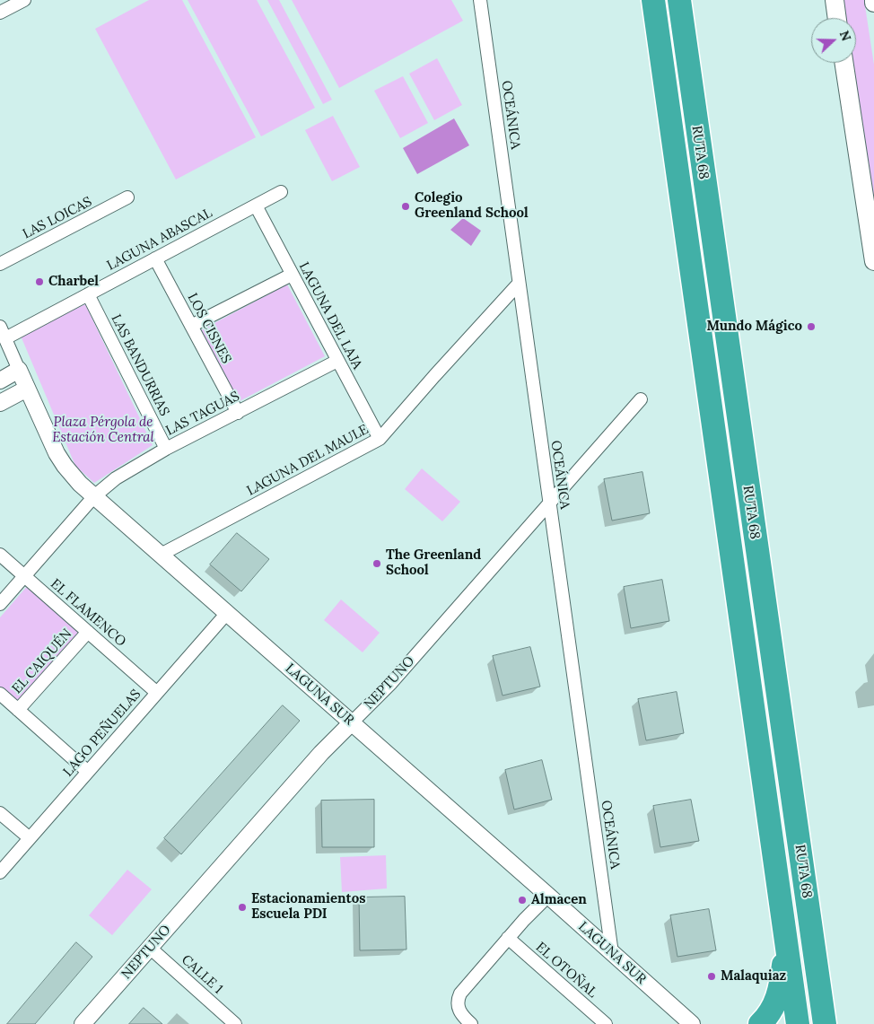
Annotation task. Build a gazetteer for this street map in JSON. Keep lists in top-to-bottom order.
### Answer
{
  "streets": {
    "highway": ["RUTA 68"],
    "street": [
      "OCEÁNICA",
      "LAS LOICAS",
      "LAGUNA ABASCAL",
      "LAGUNA DEL LAJA",
      "LOS CISNES",
      "LAS BANDURRIAS",
      "LAS TAGUAS",
      "LAGUNA DEL MAULE",
      "EL FLAMENCO",
      "EL CAIQUÉN",
      "NEPTUNO",
      "LAGUNA SUR",
      "LAGO PEÑUELAS",
      "EL OTOÑAL",
      "CALLE 1"
    ]
  },
  "crossings": [
    ["OCEÁNICA", "LAGUNA DEL MAULE"],
    ["OCEÁNICA", "NEPTUNO"],
    ["OCEÁNICA", "LAGUNA SUR"],
    ["LAGUNA ABASCAL", "LAGUNA DEL LAJA"],
    ["LAGUNA ABASCAL", "LOS CISNES"],
    ["LAGUNA ABASCAL", "LAS BANDURRIAS"],
    ["LAGUNA ABASCAL", "LAGUNA SUR"],
    ["LAGUNA DEL LAJA", "LAS TAGUAS"],
    ["LAGUNA DEL LAJA", "LAGUNA DEL MAULE"],
    ["LOS CISNES", "LAS TAGUAS"],
    ["LAS BANDURRIAS", "LAS TAGUAS"],
    ["LAS TAGUAS", "EL FLAMENCO"],
    ["LAS TAGUAS", "LAGUNA SUR"],
    ["LAGUNA DEL MAULE", "LAGUNA SUR"],
    ["EL FLAMENCO", "EL CAIQUÉN"],
    ["EL FLAMENCO", "LAGO PEÑUELAS"],
    ["NEPTUNO", "LAGUNA SUR"],
    ["NEPTUNO", "CALLE 1"],
    ["LAGUNA SUR", "LAGO PEÑUELAS"]
  ],
  "parks": ["Plaza Pérgola de Estación Central"],
  "places": [
    "Colegio Greenland School",
    "Charbel",
    "Mundo Mágico",
    "The Greenland School",
    "Almacen",
    "Estacionamientos Escuela PDI",
    "Malaquiaz"
  ],
  "north": "right"
}
